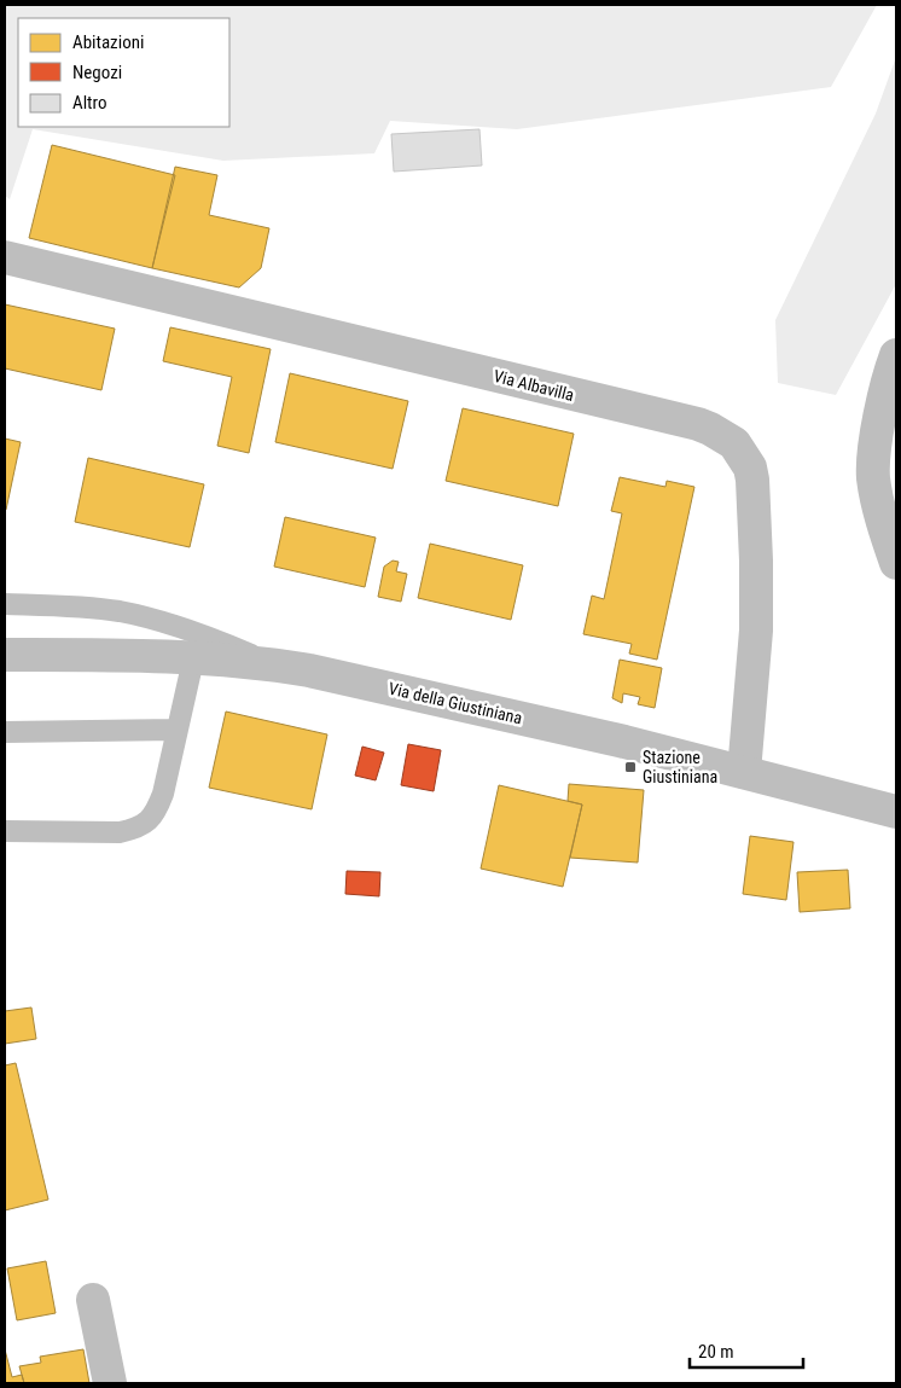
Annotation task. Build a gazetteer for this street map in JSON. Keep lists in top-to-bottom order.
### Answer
{
  "streets": {
    "street": ["Via Albavilla", "Via della Giustiniana"]
  },
  "crossings": [
    ["Via Albavilla", "Via della Giustiniana"]
  ],
  "places": {
    "transit": ["Stazione Giustiniana"]
  },
  "legend": ["Abitazioni", "Negozi", "Altro"],
  "scale_bar": "20 m"
}
